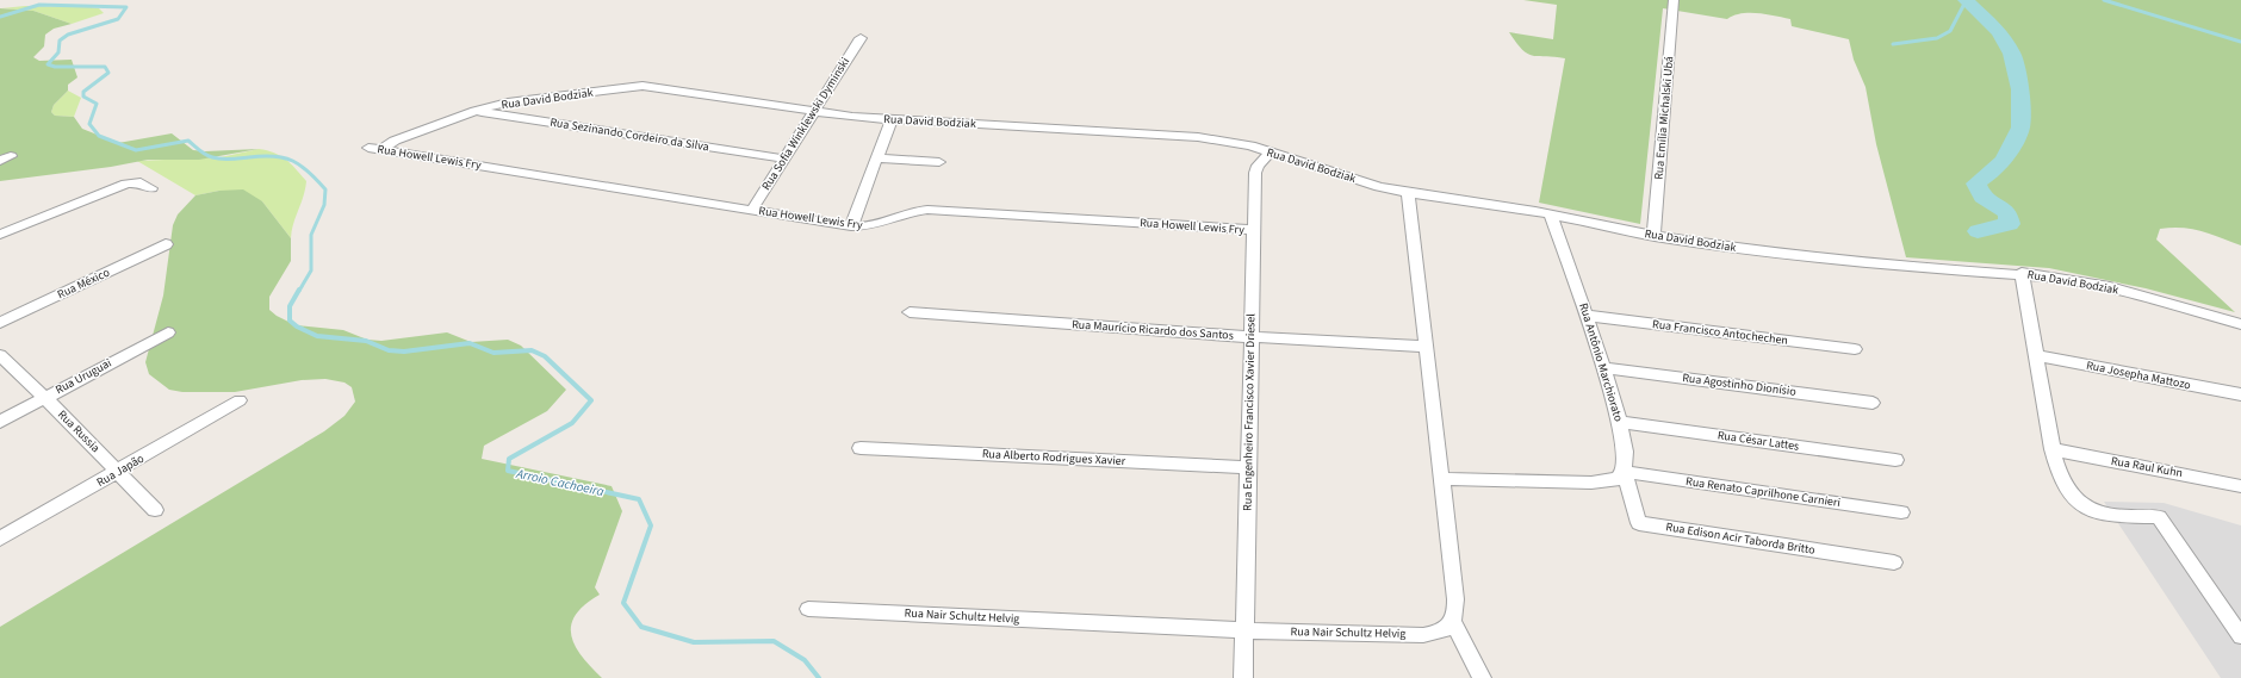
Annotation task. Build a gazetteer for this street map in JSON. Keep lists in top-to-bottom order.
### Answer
{
  "streets": {
    "street": [
      "Rua David Bodziak",
      "Rua Emília Michalski Ubá",
      "Rua Sofia Winklewski Dyminski",
      "Rua Sezinando Cordeiro da Silva",
      "Rua Howell Lewis Fry",
      "Rua México",
      "Rua Maurício Ricardo dos Santos",
      "Rua Francisco Antochechen",
      "Rua Antônio Marchiorato",
      "Rua Josepha Mattozo",
      "Rua Uruguai",
      "Rua Agostinho Dionísio",
      "Rua Engenheiro Francisco Xavier Driesel",
      "Rua Russia",
      "Rua César Lattes",
      "Rua Alberto Rodrigues Xavier",
      "Rua Raul Kuhn",
      "Rua Japão",
      "Rua Renato Caprilhone Carnieri",
      "Rua Edison Acir Taborda Britto",
      "Rua Nair Schultz Helvig"
    ]
  },
  "crossings": [
    ["Rua David Bodziak", "Rua Emília Michalski Ubá"],
    ["Rua David Bodziak", "Rua Sofia Winklewski Dyminski"],
    ["Rua David Bodziak", "Rua Sezinando Cordeiro da Silva"],
    ["Rua David Bodziak", "Rua Howell Lewis Fry"],
    ["Rua David Bodziak", "Rua Antônio Marchiorato"],
    ["Rua David Bodziak", "Rua Engenheiro Francisco Xavier Driesel"],
    ["Rua Sofia Winklewski Dyminski", "Rua Sezinando Cordeiro da Silva"],
    ["Rua Sofia Winklewski Dyminski", "Rua Howell Lewis Fry"],
    ["Rua Howell Lewis Fry", "Rua Engenheiro Francisco Xavier Driesel"],
    ["Rua Maurício Ricardo dos Santos", "Rua Engenheiro Francisco Xavier Driesel"],
    ["Rua Francisco Antochechen", "Rua Antônio Marchiorato"],
    ["Rua Antônio Marchiorato", "Rua Agostinho Dionísio"],
    ["Rua Antônio Marchiorato", "Rua César Lattes"],
    ["Rua Antônio Marchiorato", "Rua Renato Caprilhone Carnieri"],
    ["Rua Antônio Marchiorato", "Rua Edison Acir Taborda Britto"],
    ["Rua Uruguai", "Rua Russia"],
    ["Rua Engenheiro Francisco Xavier Driesel", "Rua Alberto Rodrigues Xavier"],
    ["Rua Engenheiro Francisco Xavier Driesel", "Rua Nair Schultz Helvig"],
    ["Rua Russia", "Rua Japão"],
    ["Rua Renato Caprilhone Carnieri", "Rua Edison Acir Taborda Britto"]
  ],
  "water": ["Arroio Cachoeira"]
}
